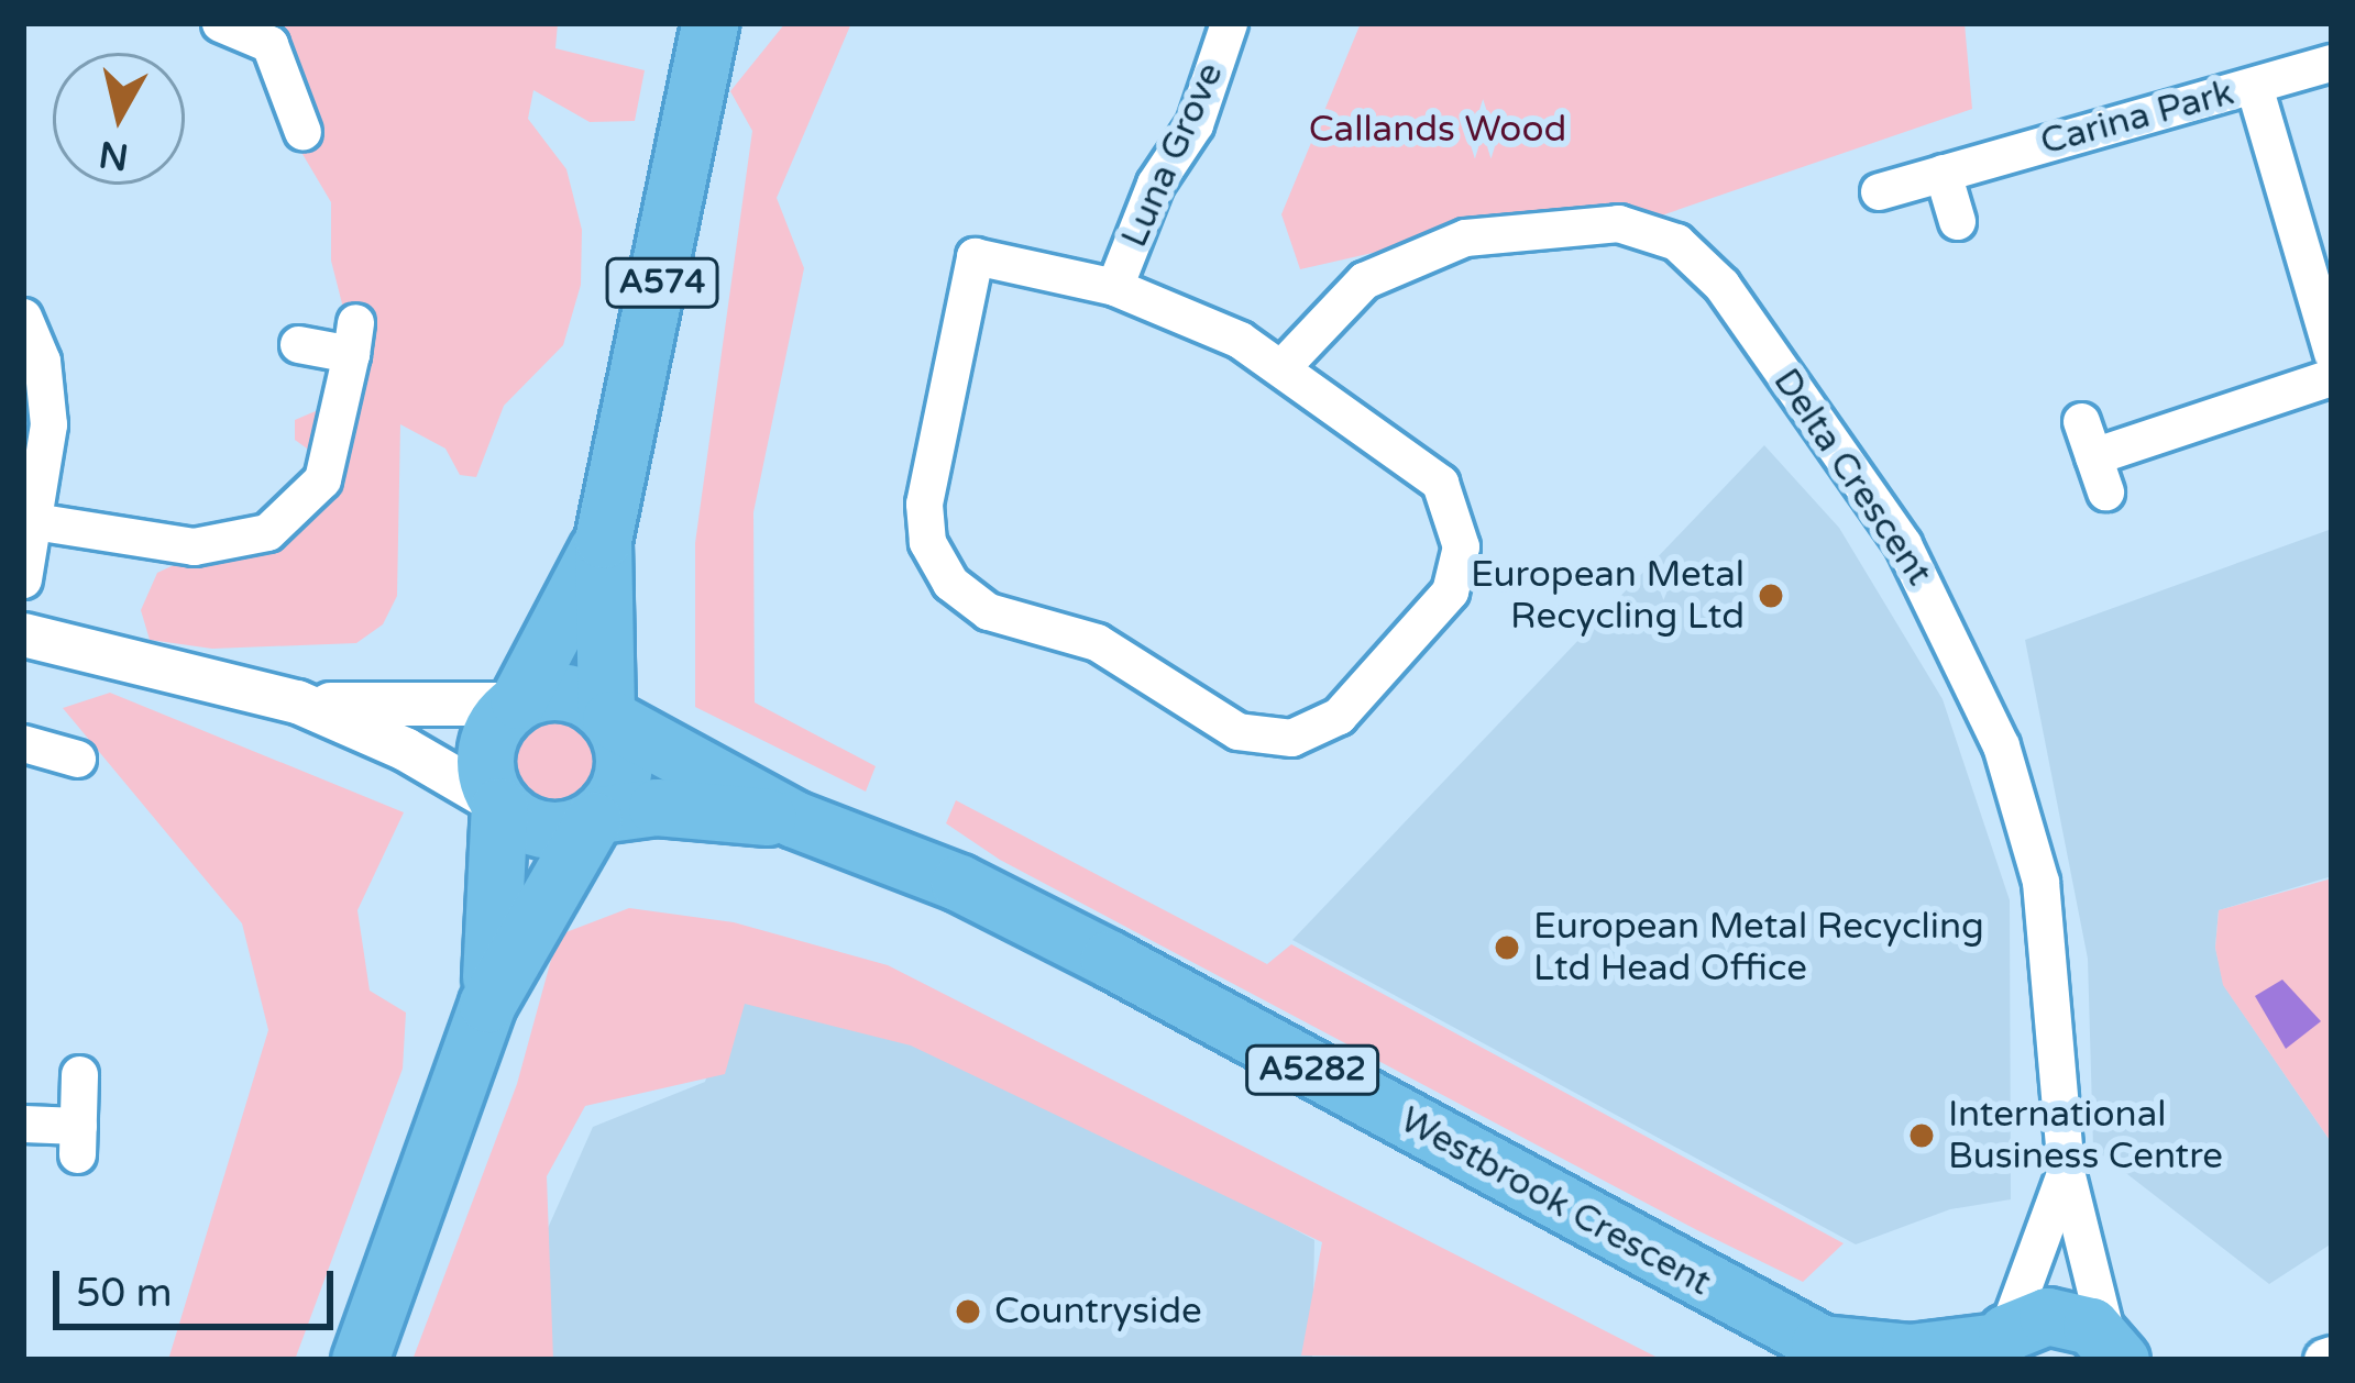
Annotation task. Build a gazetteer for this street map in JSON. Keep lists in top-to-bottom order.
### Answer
{
  "streets": {
    "main road": ["A574", "A5282", "Westbrook Crescent"],
    "street": ["Carina Park", "Luna Grove", "Delta Crescent"]
  },
  "crossings": [
    ["A574", "Westbrook Crescent"],
    ["Delta Crescent", "A5282"],
    ["Delta Crescent", "Westbrook Crescent"],
    ["A5282", "Westbrook Crescent"]
  ],
  "parks": ["Callands Wood"],
  "places": [
    "European Metal Recycling Ltd",
    "European Metal Recycling Ltd Head Office",
    "International Business Centre",
    "Countryside"
  ],
  "scale_bar": "50 m",
  "north": "bottom"
}
